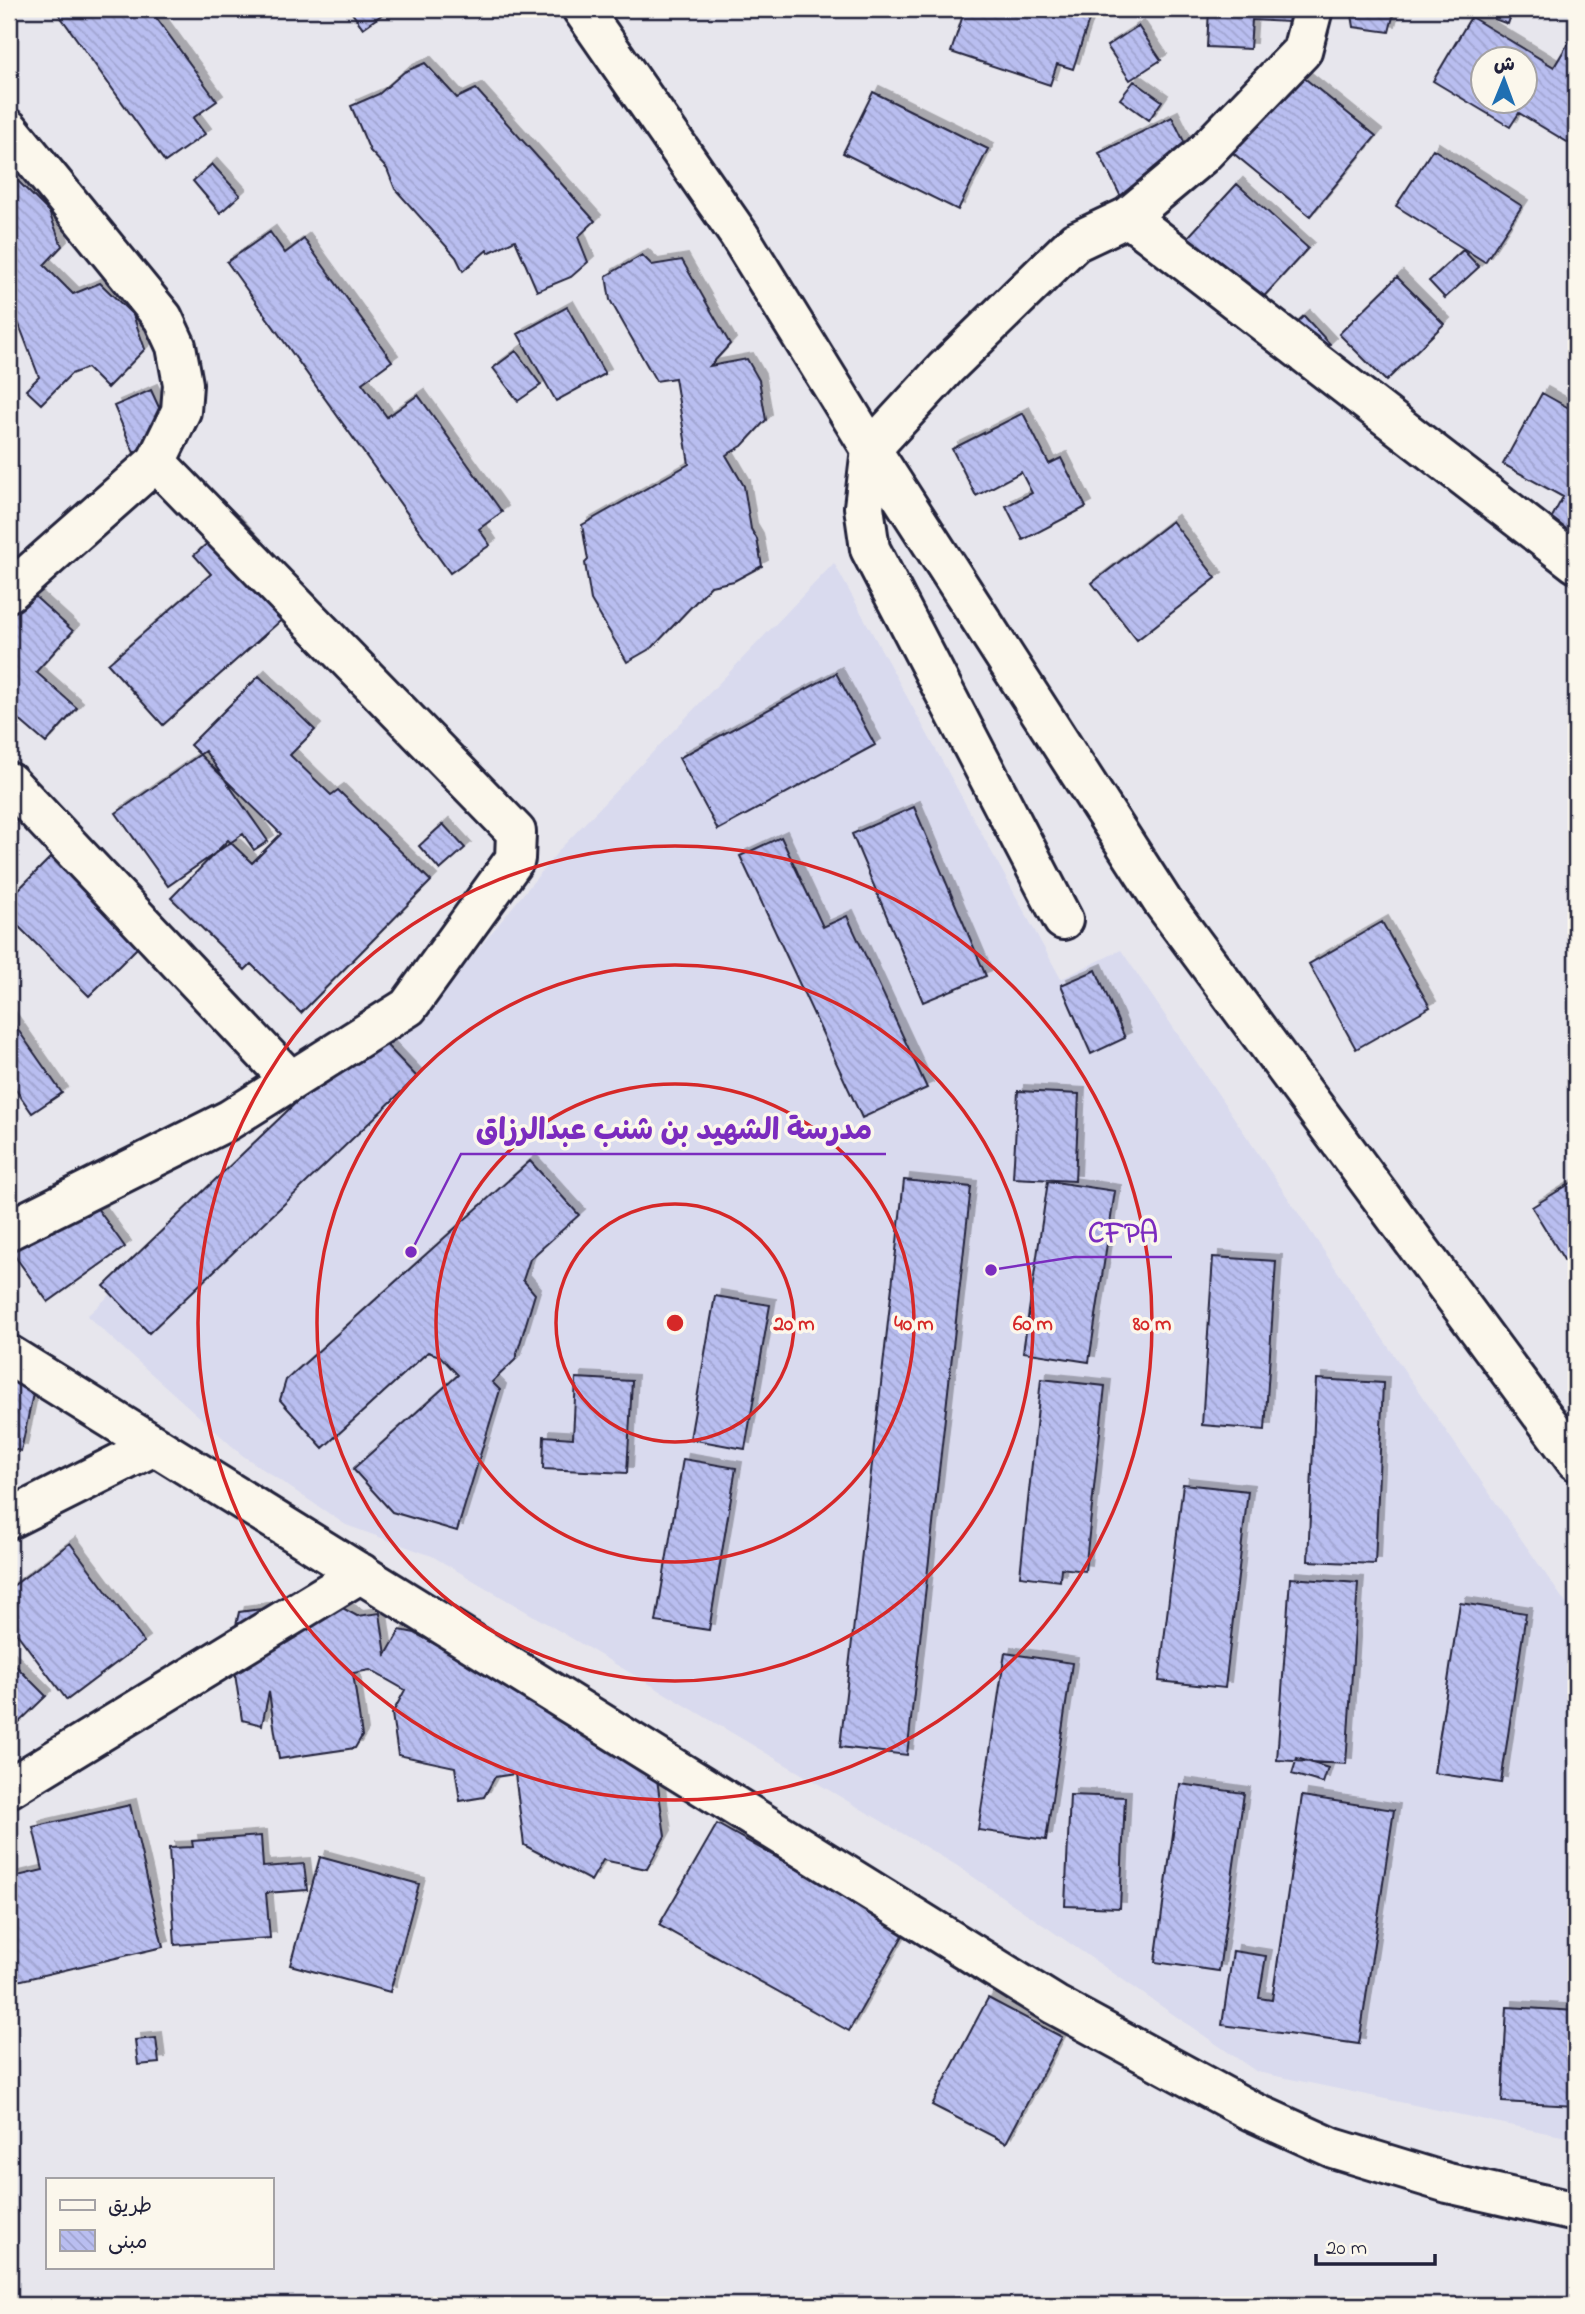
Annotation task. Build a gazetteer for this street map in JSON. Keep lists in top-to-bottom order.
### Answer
{
  "places": ["مدرسة الشهيد بن شنب عبدالرزاق", "CFPA"],
  "legend": ["طريق", "مبنى"],
  "scale_bar": "20 m",
  "north": "top",
  "rings": [
    "20 m",
    "40 m",
    "60 m",
    "80 m"
  ]
}
